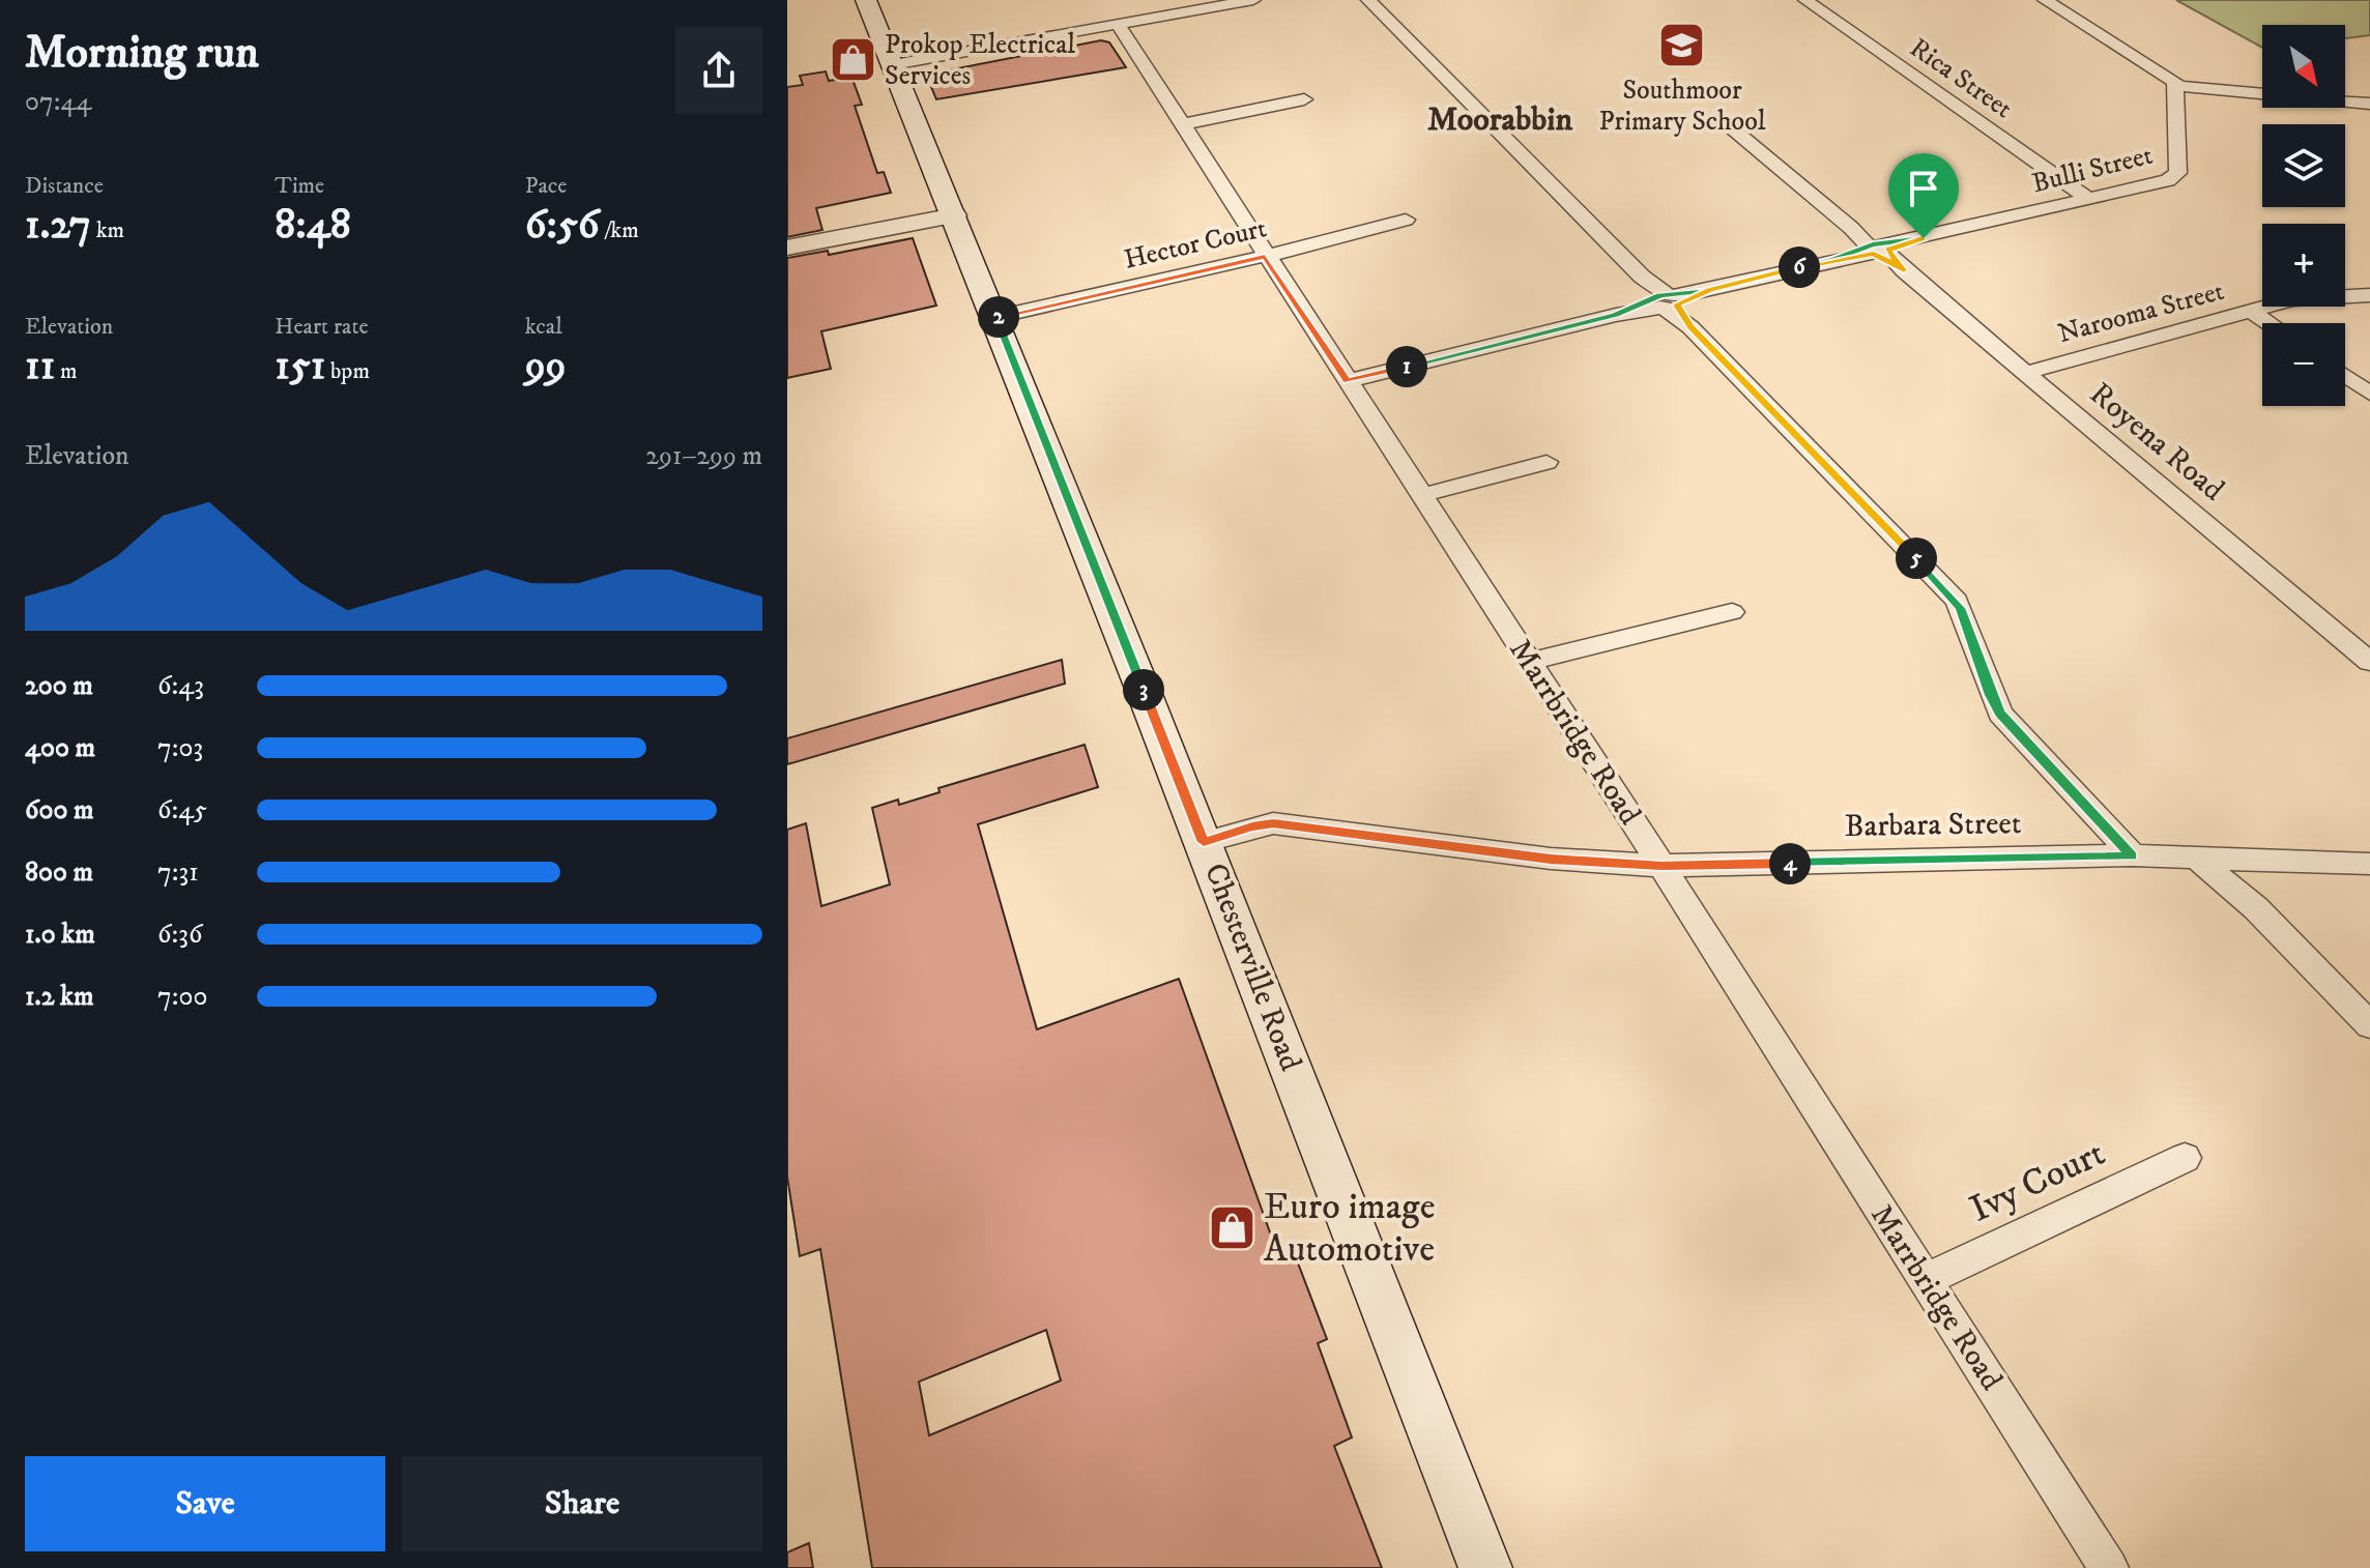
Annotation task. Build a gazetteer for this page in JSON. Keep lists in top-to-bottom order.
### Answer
{
  "streets": {
    "main road": ["Chesterville Road"],
    "street": [
      "Rica Street",
      "Bulli Street",
      "Hector Court",
      "Narooma Street",
      "Royena Road",
      "Marrbridge Road",
      "Barbara Street",
      "Ivy Court"
    ]
  },
  "crossings": [
    ["Rica Street", "Bulli Street"],
    ["Bulli Street", "Royena Road"],
    ["Bulli Street", "Marrbridge Road"],
    ["Hector Court", "Marrbridge Road"],
    ["Hector Court", "Chesterville Road"],
    ["Narooma Street", "Royena Road"],
    ["Marrbridge Road", "Barbara Street"],
    ["Marrbridge Road", "Ivy Court"],
    ["Barbara Street", "Chesterville Road"]
  ],
  "districts": ["Moorabbin"],
  "places": {
    "school or university": ["Southmoor Primary School"],
    "shop": ["Prokop Electrical Services", "Euro image Automotive"]
  },
  "north": "bottom right",
  "page": {
    "heading": ["Morning run", "07:44"],
    "map_buttons": ["+", "−"],
    "stats": [
      ["Distance", "1.27 km"],
      ["Time", "8:48"],
      ["Pace", "6:56 /km"],
      ["Elevation", "11 m"],
      ["Heart rate", "151 bpm"],
      ["kcal", "99"]
    ],
    "pins": [
      "6",
      "2",
      "1",
      "5",
      "3",
      "4"
    ],
    "chart": ["Elevation", "291–299 m"],
    "list": [
      {
        "name": "200 m",
        "note": "6:43"
      },
      {
        "name": "400 m",
        "note": "7:03"
      },
      {
        "name": "600 m",
        "note": "6:45"
      },
      {
        "name": "800 m",
        "note": "7:31"
      },
      {
        "name": "1.0 km",
        "note": "6:36"
      },
      {
        "name": "1.2 km",
        "note": "7:00"
      }
    ],
    "buttons": ["Save", "Share"]
  }
}
